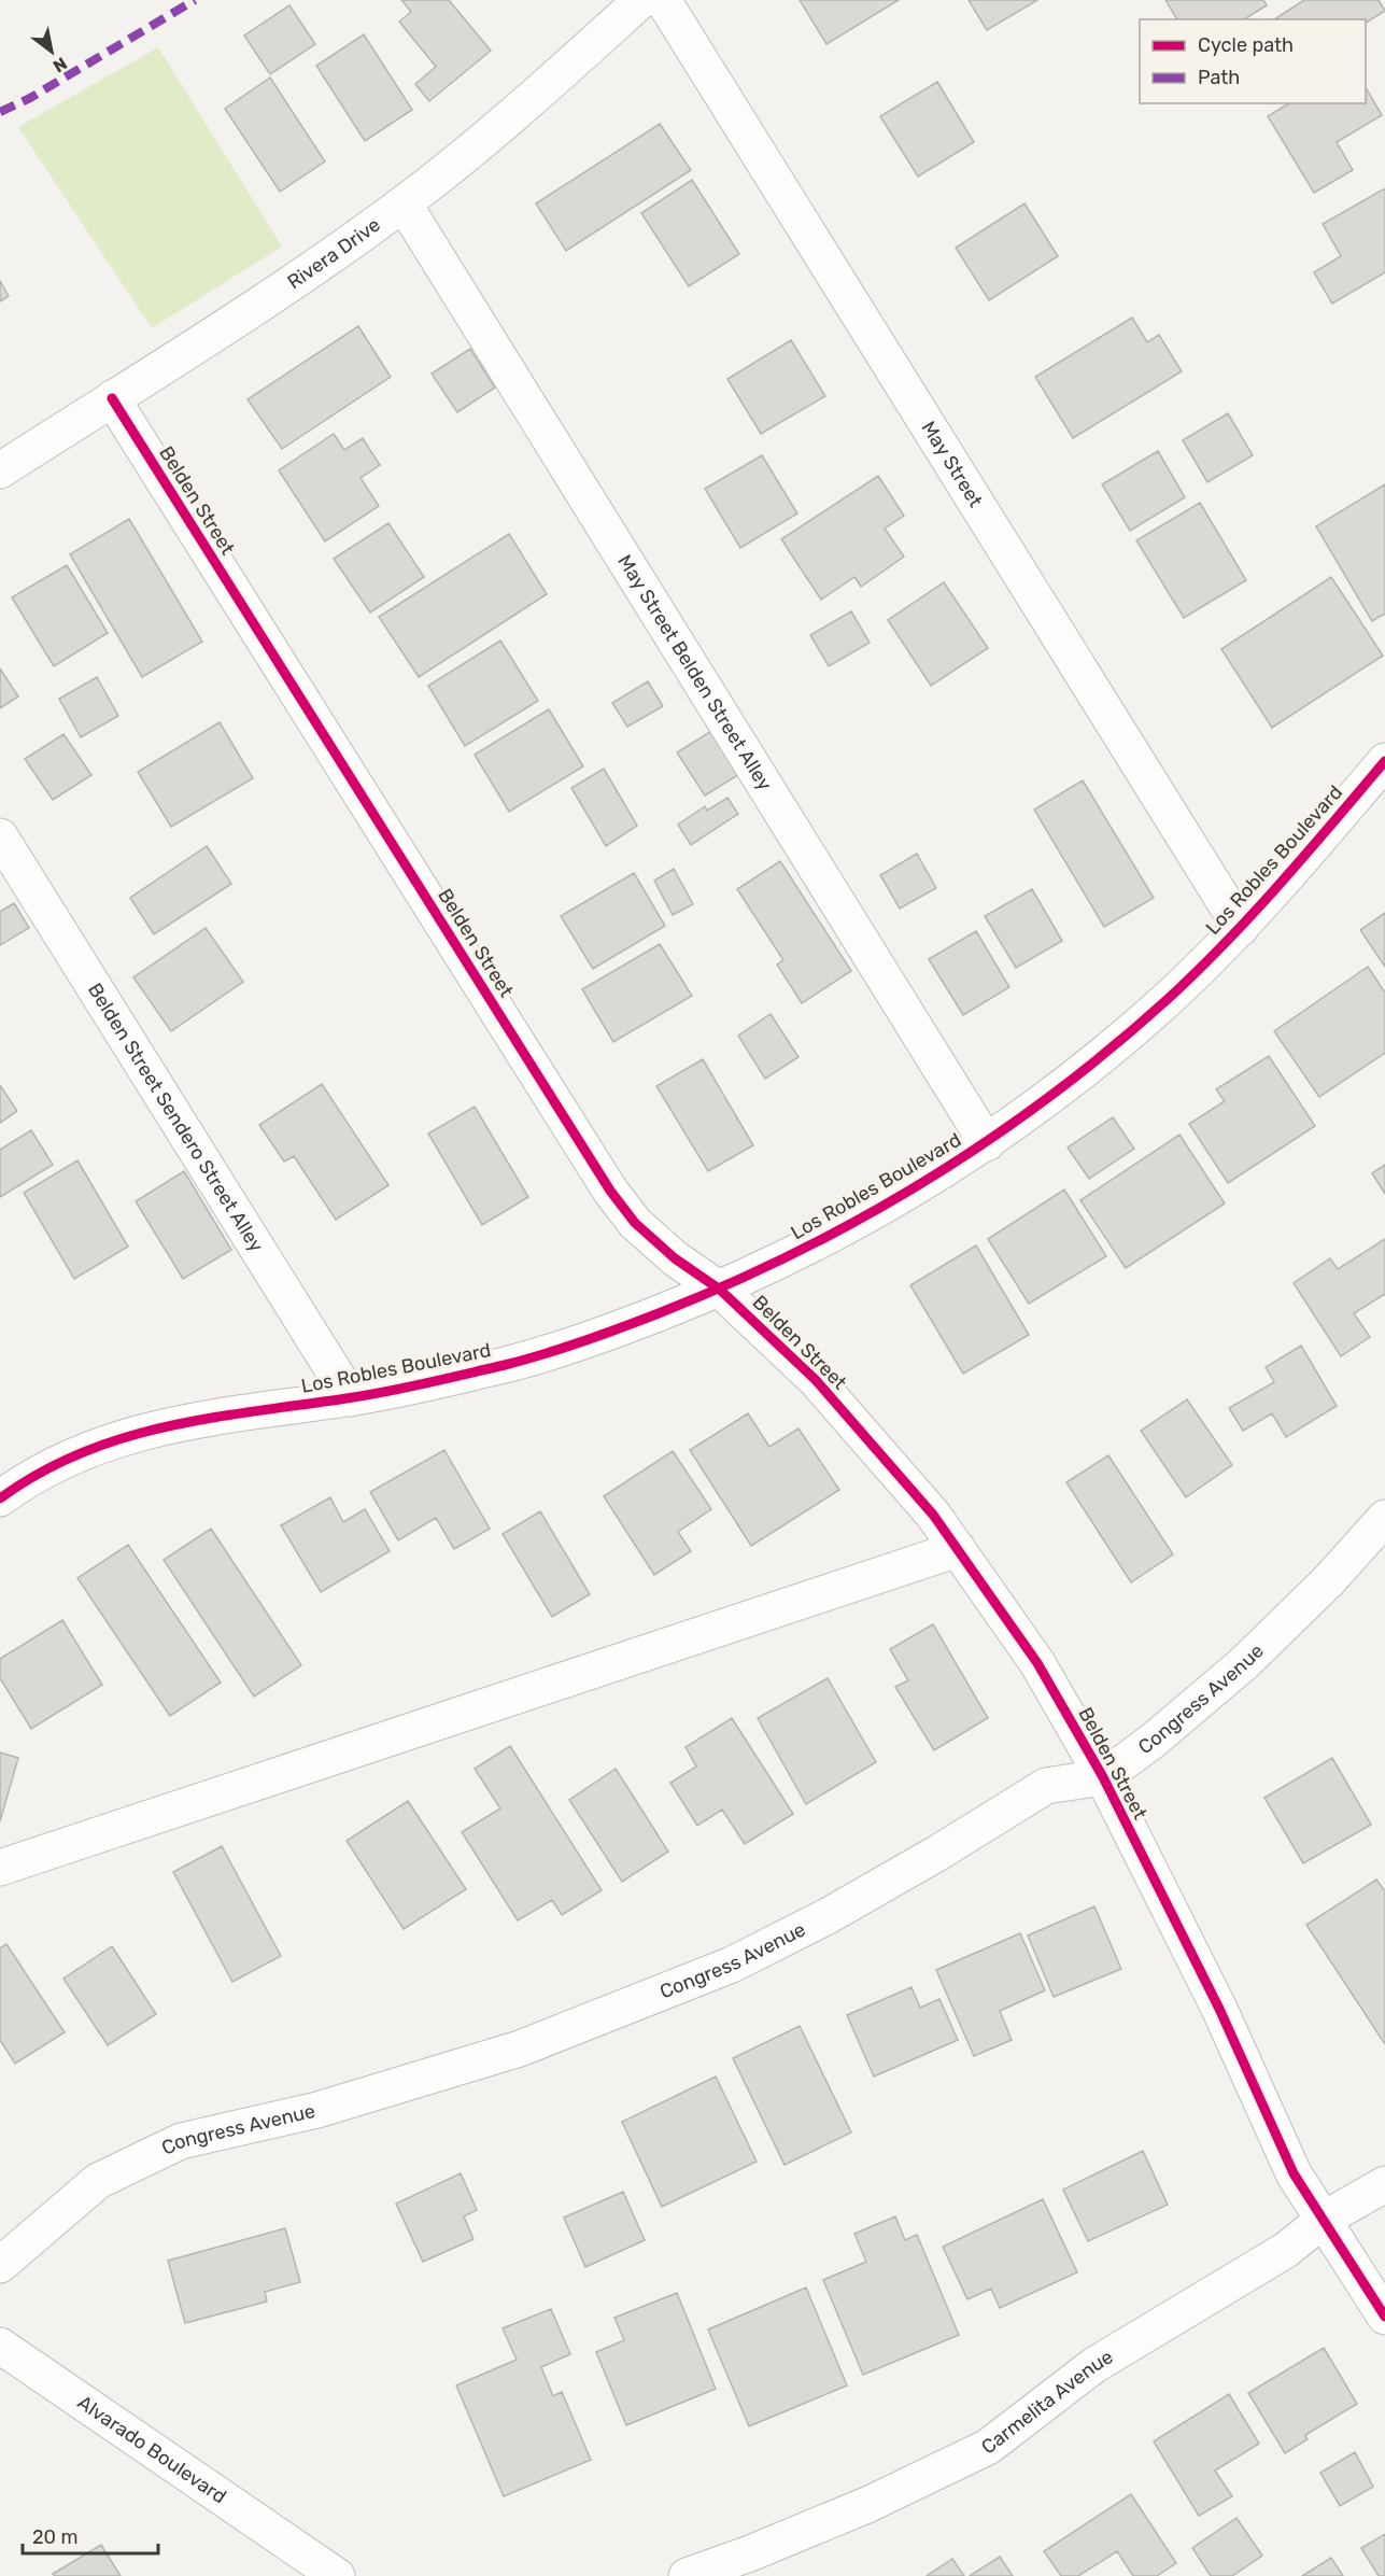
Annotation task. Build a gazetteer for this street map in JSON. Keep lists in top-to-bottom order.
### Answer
{
  "streets": {
    "street": [
      "Rivera Drive",
      "May Street",
      "Belden Street",
      "May Street Belden Street Alley",
      "Los Robles Boulevard",
      "Belden Street Sendero Street Alley",
      "Congress Avenue",
      "Carmelita Avenue",
      "Alvarado Boulevard"
    ]
  },
  "crossings": [
    ["Rivera Drive", "Belden Street"],
    ["Rivera Drive", "May Street Belden Street Alley"],
    ["May Street", "Los Robles Boulevard"],
    ["Belden Street", "Los Robles Boulevard"],
    ["Belden Street", "Congress Avenue"],
    ["Belden Street", "Carmelita Avenue"],
    ["May Street Belden Street Alley", "Los Robles Boulevard"],
    ["Los Robles Boulevard", "Belden Street Sendero Street Alley"]
  ],
  "legend": ["Cycle path", "Path"],
  "scale_bar": "20 m",
  "north": "bottom right"
}
